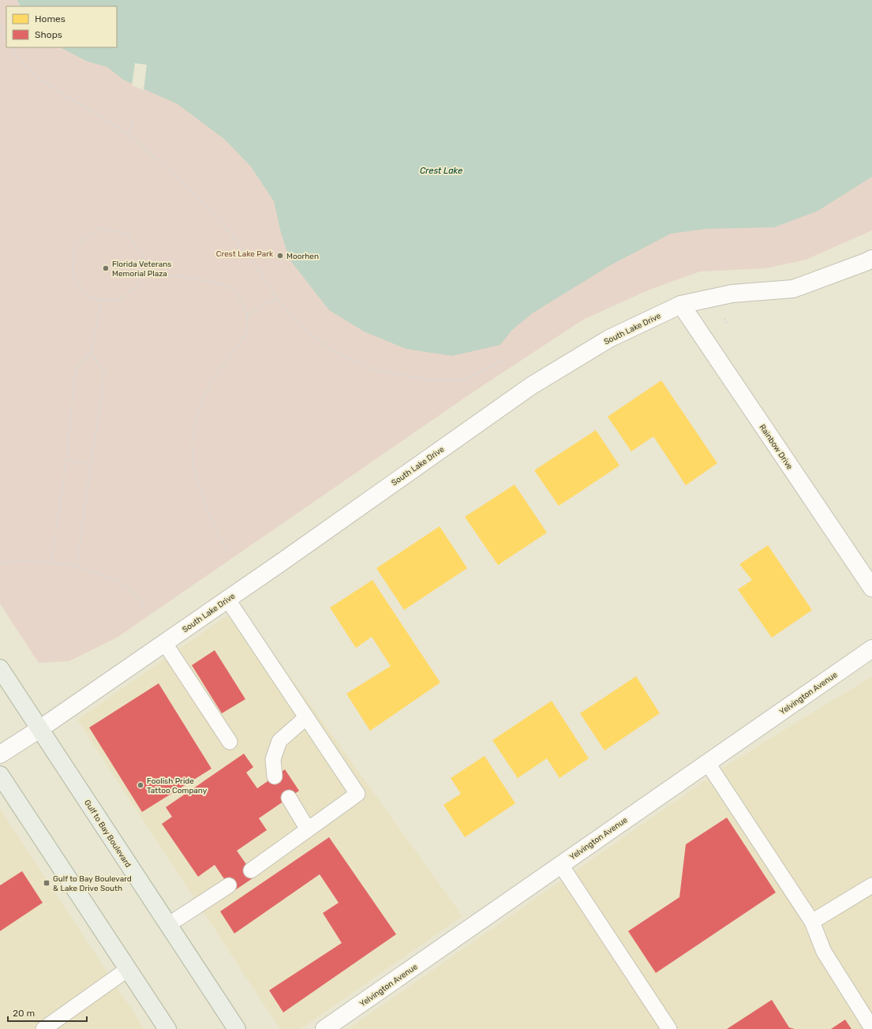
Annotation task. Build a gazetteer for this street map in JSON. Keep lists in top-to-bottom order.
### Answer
{
  "streets": {
    "main road": ["Gulf to Bay Boulevard"],
    "street": ["South Lake Drive", "Rainbow Drive", "Yelvington Avenue"]
  },
  "crossings": [
    ["South Lake Drive", "Rainbow Drive"],
    ["South Lake Drive", "Gulf to Bay Boulevard"]
  ],
  "water": ["Crest Lake"],
  "parks": ["Crest Lake Park"],
  "places": {
    "other": ["Moorhen", "Florida Veterans Memorial Plaza", "Foolish Pride Tattoo Company"],
    "transit": ["Gulf to Bay Boulevard & Lake Drive South"]
  },
  "legend": ["Homes", "Shops"],
  "scale_bar": "20 m"
}
